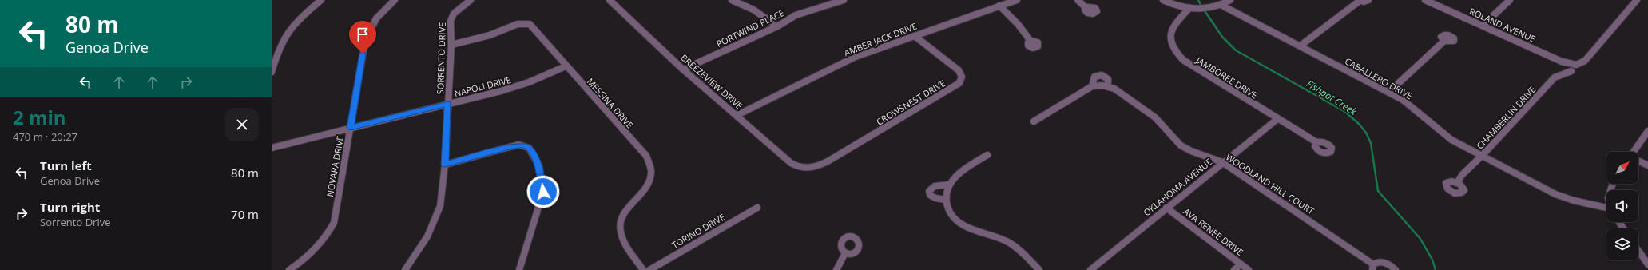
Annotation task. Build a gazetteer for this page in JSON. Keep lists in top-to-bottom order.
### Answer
{
  "streets": {
    "street": [
      "ROLAND AVENUE",
      "PORTWIND PLACE",
      "AMBER JACK DRIVE",
      "SORRENTO DRIVE",
      "JAMBOREE DRIVE",
      "CABALLERO DRIVE",
      "BREEZEVIEW DRIVE",
      "NAPOLI DRIVE",
      "CROWSNEST DRIVE",
      "MESSINA DRIVE",
      "CHAMBERLIN DRIVE",
      "NOVARA DRIVE",
      "WOODLAND HILL COURT",
      "OKLAHOMA AVENUE",
      "TORINO DRIVE",
      "AVA RENEE DRIVE"
    ]
  },
  "crossings": [
    ["ROLAND AVENUE", "CHAMBERLIN DRIVE"],
    ["PORTWIND PLACE", "BREEZEVIEW DRIVE"],
    ["AMBER JACK DRIVE", "BREEZEVIEW DRIVE"],
    ["AMBER JACK DRIVE", "CROWSNEST DRIVE"],
    ["SORRENTO DRIVE", "NAPOLI DRIVE"],
    ["SORRENTO DRIVE", "MESSINA DRIVE"],
    ["JAMBOREE DRIVE", "OKLAHOMA AVENUE"],
    ["CABALLERO DRIVE", "CHAMBERLIN DRIVE"],
    ["BREEZEVIEW DRIVE", "CROWSNEST DRIVE"],
    ["NAPOLI DRIVE", "MESSINA DRIVE"],
    ["NAPOLI DRIVE", "NOVARA DRIVE"],
    ["WOODLAND HILL COURT", "OKLAHOMA AVENUE"],
    ["OKLAHOMA AVENUE", "AVA RENEE DRIVE"]
  ],
  "water": ["Fishpot Creek"],
  "north": "top right",
  "page": {
    "turn": ["80 m", "Genoa Drive"],
    "heading": ["2 min", "470 m · 20:27"],
    "list": [
      {
        "name": "Turn left",
        "note": "Genoa Drive",
        "value": "80 m"
      },
      {
        "name": "Turn right",
        "note": "Sorrento Drive",
        "value": "70 m"
      }
    ]
  }
}
